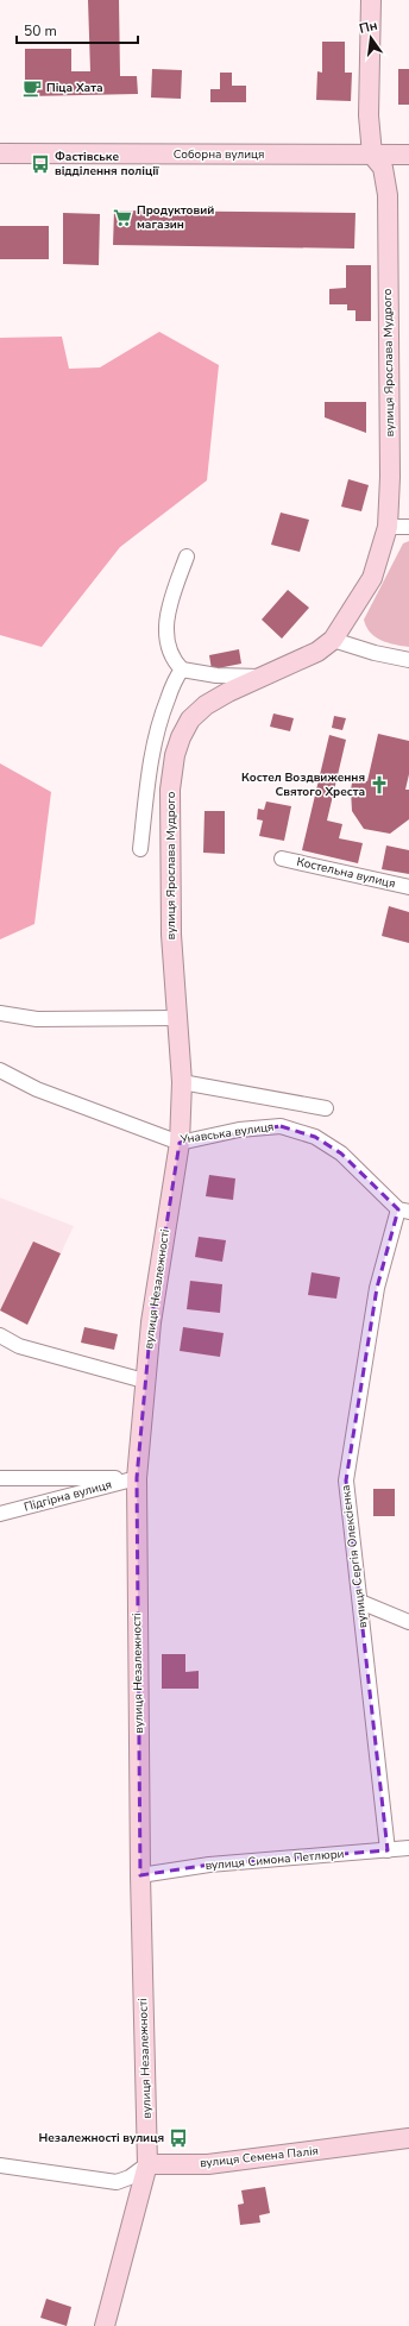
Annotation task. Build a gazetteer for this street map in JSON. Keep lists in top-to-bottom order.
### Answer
{
  "streets": {
    "street": [
      "Соборна вулиця",
      "вулиця Ярослава Мудрого",
      "Костельна вулиця",
      "Унавська вулиця",
      "вулиця Незалежності",
      "Підгірна вулиця",
      "вулиця Сергія Олексієнка",
      "вулиця Симона Петлюри",
      "вулиця Семена Палія"
    ]
  },
  "crossings": [
    ["Соборна вулиця", "вулиця Ярослава Мудрого"],
    ["вулиця Ярослава Мудрого", "вулиця Незалежності"],
    ["Унавська вулиця", "вулиця Незалежності"],
    ["Унавська вулиця", "вулиця Сергія Олексієнка"],
    ["вулиця Незалежності", "Підгірна вулиця"],
    ["вулиця Незалежності", "вулиця Симона Петлюри"],
    ["вулиця Незалежності", "вулиця Семена Палія"],
    ["вулиця Сергія Олексієнка", "вулиця Симона Петлюри"]
  ],
  "places": {
    "cafe": ["Піца Хата"],
    "bus stop": ["Фастівське відділення поліції", "Незалежності вулиця"],
    "supermarket": ["Продуктовий магазин"],
    "church": ["Костел Воздвиження Святого Хреста"]
  },
  "scale_bar": "50 m",
  "north": "top"
}
